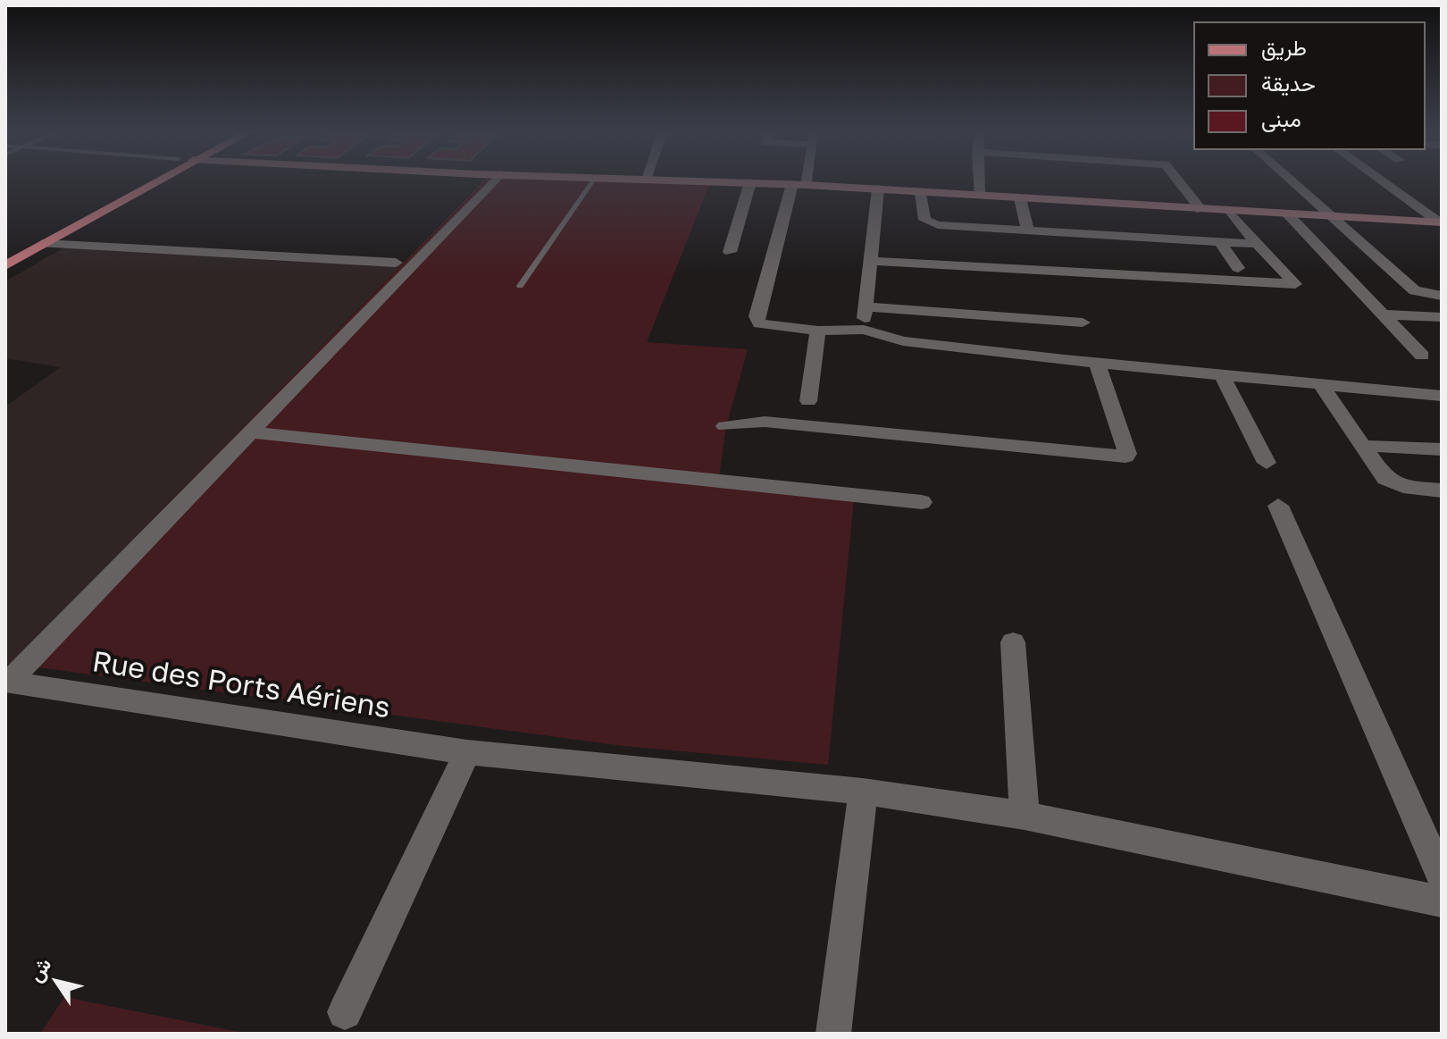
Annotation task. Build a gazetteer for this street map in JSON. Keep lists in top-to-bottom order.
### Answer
{
  "streets": {
    "street": ["Rue des Ports Aériens"]
  },
  "legend": ["طريق", "حديقة", "مبنى"],
  "north": "top left"
}
